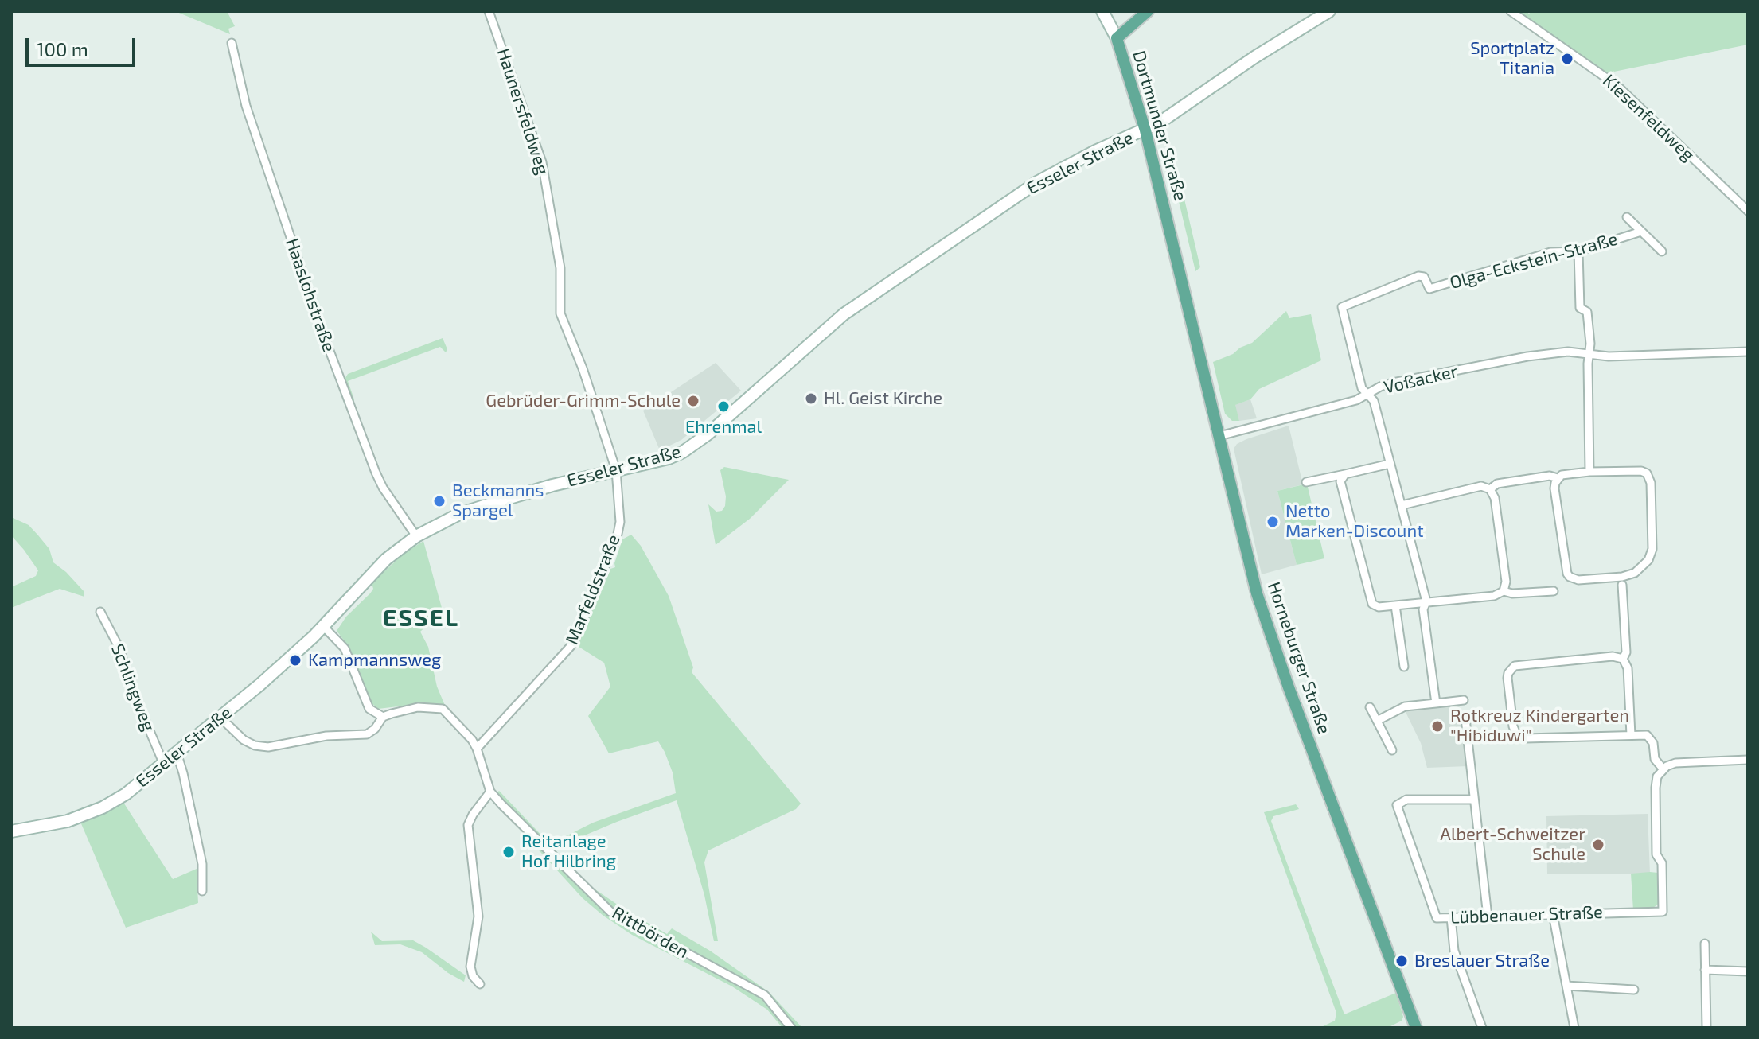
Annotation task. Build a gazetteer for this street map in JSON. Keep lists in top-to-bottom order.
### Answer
{
  "streets": {
    "main road": ["Dortmunder Straße", "Esseler Straße", "Horneburger Straße"],
    "street": [
      "Haunersfeldweg",
      "Kiesenfeldweg",
      "Olga-Eckstein-Straße",
      "Haaslohstraße",
      "Voßacker",
      "Marfeldstraße",
      "Schlingweg",
      "Lübbenauer Straße",
      "Rittbörden"
    ]
  },
  "crossings": [
    ["Haunersfeldweg", "Esseler Straße"],
    ["Haunersfeldweg", "Marfeldstraße"],
    ["Dortmunder Straße", "Esseler Straße"],
    ["Dortmunder Straße", "Horneburger Straße"],
    ["Esseler Straße", "Haaslohstraße"],
    ["Esseler Straße", "Marfeldstraße"],
    ["Esseler Straße", "Schlingweg"],
    ["Esseler Straße", "Rittbörden"],
    ["Olga-Eckstein-Straße", "Voßacker"],
    ["Voßacker", "Horneburger Straße"],
    ["Marfeldstraße", "Rittbörden"]
  ],
  "districts": ["ESSEL"],
  "places": [
    "Sportplatz Titania",
    "Hl. Geist Kirche",
    "Gebrüder-Grimm-Schule",
    "Ehrenmal",
    "Beckmanns Spargel",
    "Netto Marken-Discount",
    "Kampmannsweg",
    "Rotkreuz Kindergarten \"Hibiduwi\"",
    "Albert-Schweitzer Schule",
    "Reitanlage Hof Hilbring",
    "Breslauer Straße"
  ],
  "scale_bar": "100 m"
}
